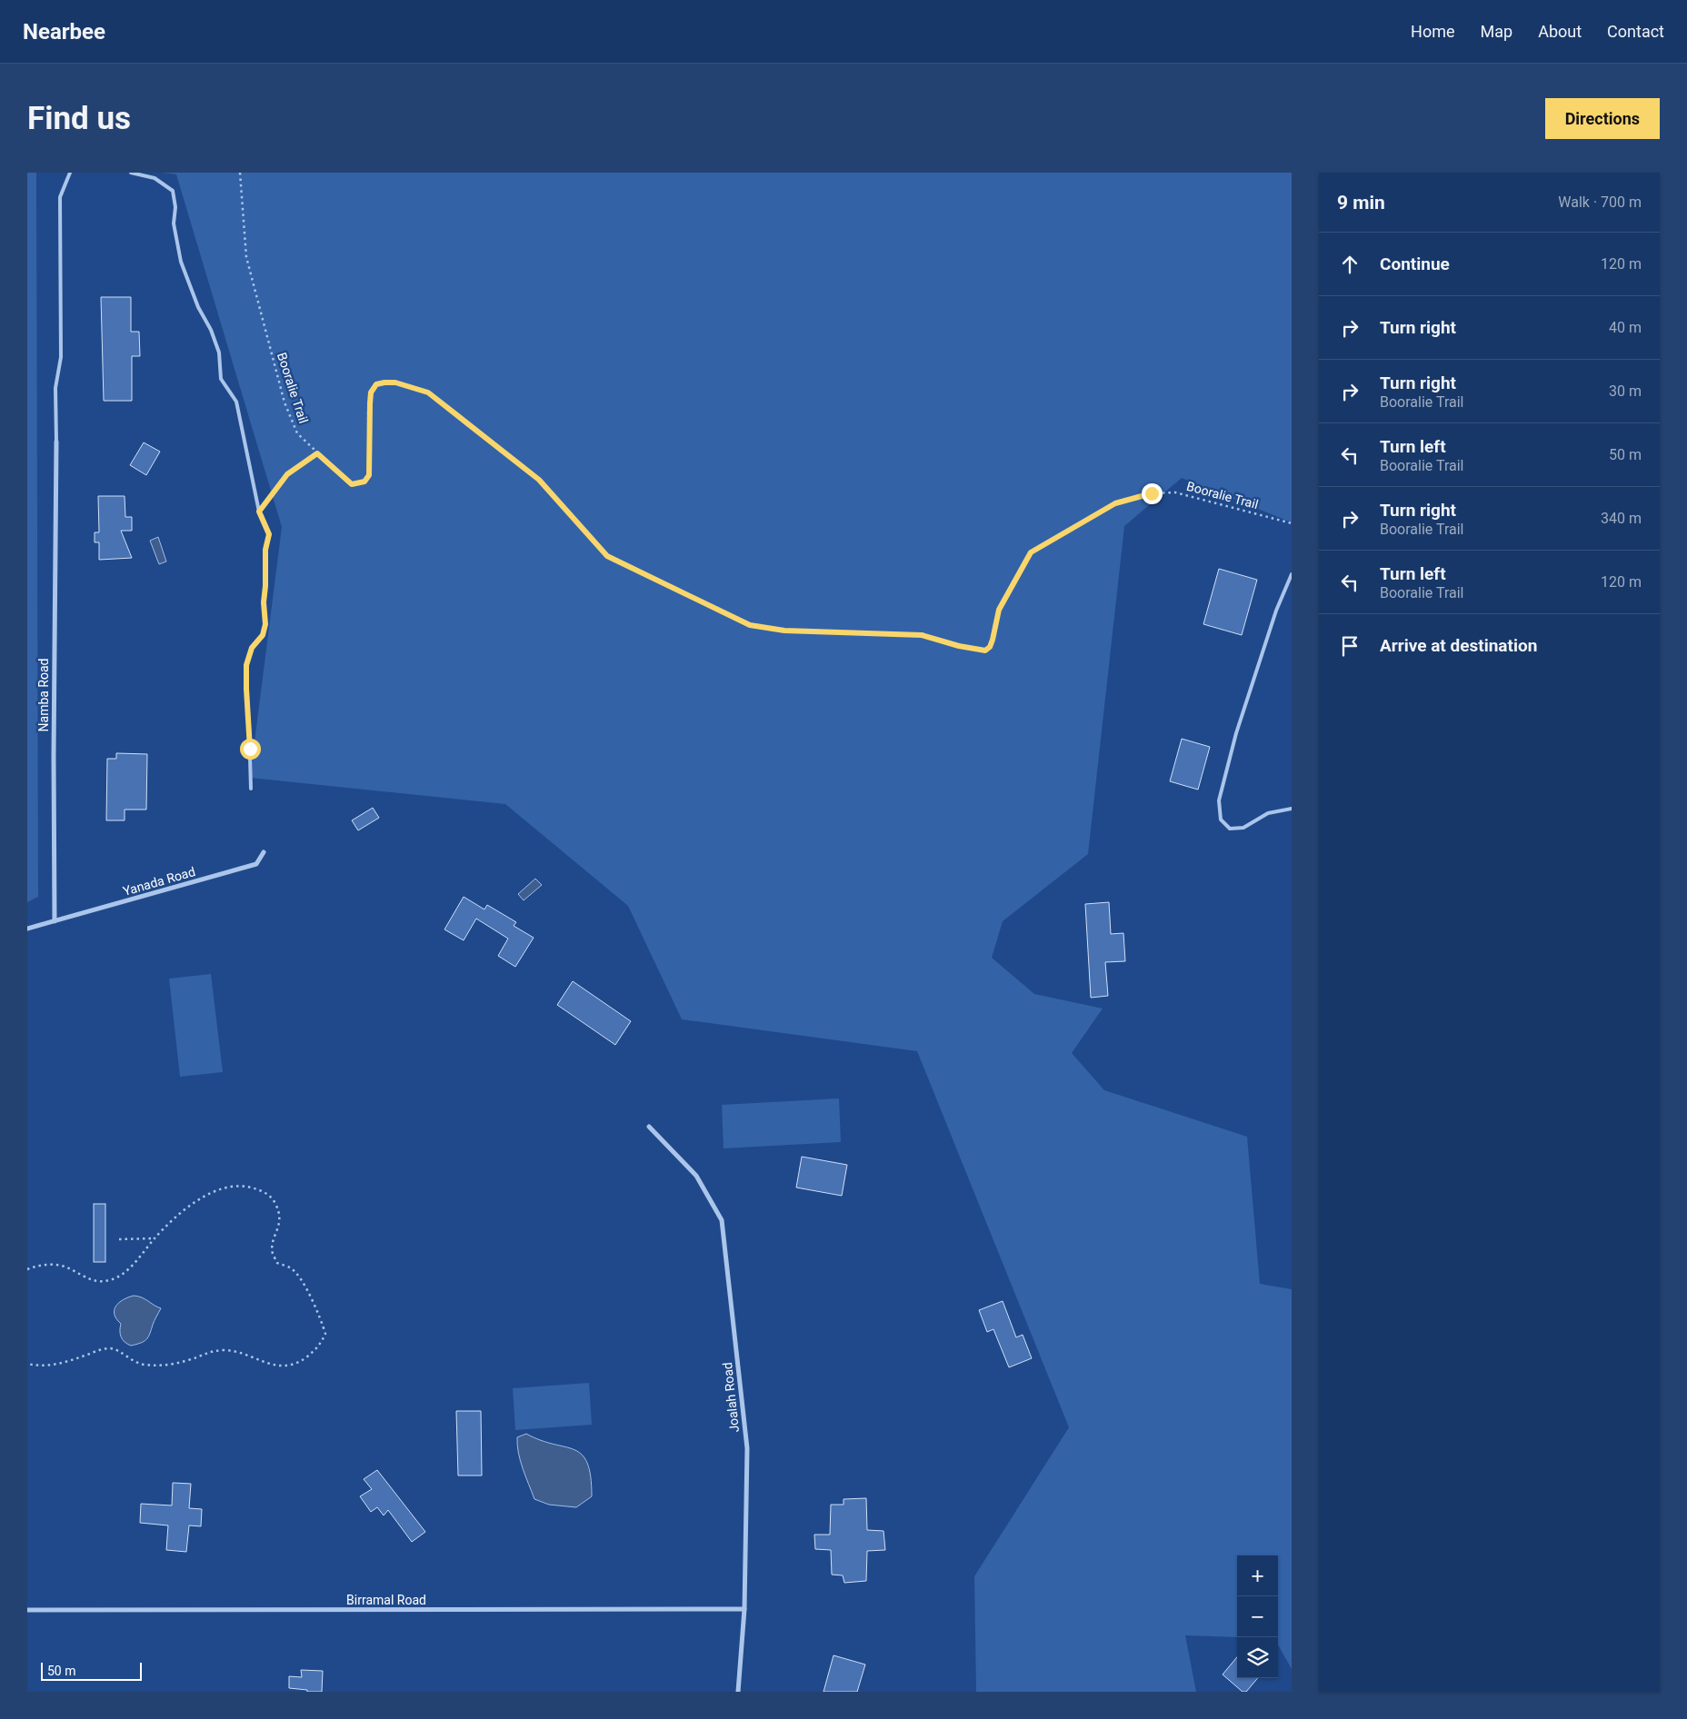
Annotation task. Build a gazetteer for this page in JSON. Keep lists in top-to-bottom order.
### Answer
{
  "streets": {
    "street": [
      "Namba Road",
      "Yanada Road",
      "Joalah Road",
      "Birramal Road"
    ],
    "path": ["Booralie Trail"]
  },
  "crossings": [
    ["Namba Road", "Yanada Road"],
    ["Joalah Road", "Birramal Road"]
  ],
  "scale_bar": "50 m",
  "page": {
    "header": "Nearbee",
    "nav": [
      "Home",
      "Map",
      "About",
      "Contact"
    ],
    "buttons": "Directions",
    "title": "Find us",
    "heading": ["9 min", "Walk · 700 m"],
    "list": [
      ["Continue", "120 m"],
      ["Turn right", "40 m"],
      ["Turn right", "Booralie Trail", "30 m"],
      ["Turn left", "Booralie Trail", "50 m"],
      ["Turn right", "Booralie Trail", "340 m"],
      ["Turn left", "Booralie Trail", "120 m"],
      "Arrive at destination"
    ],
    "map_buttons": ["+", "−"],
    "scale": "50 m"
  }
}
